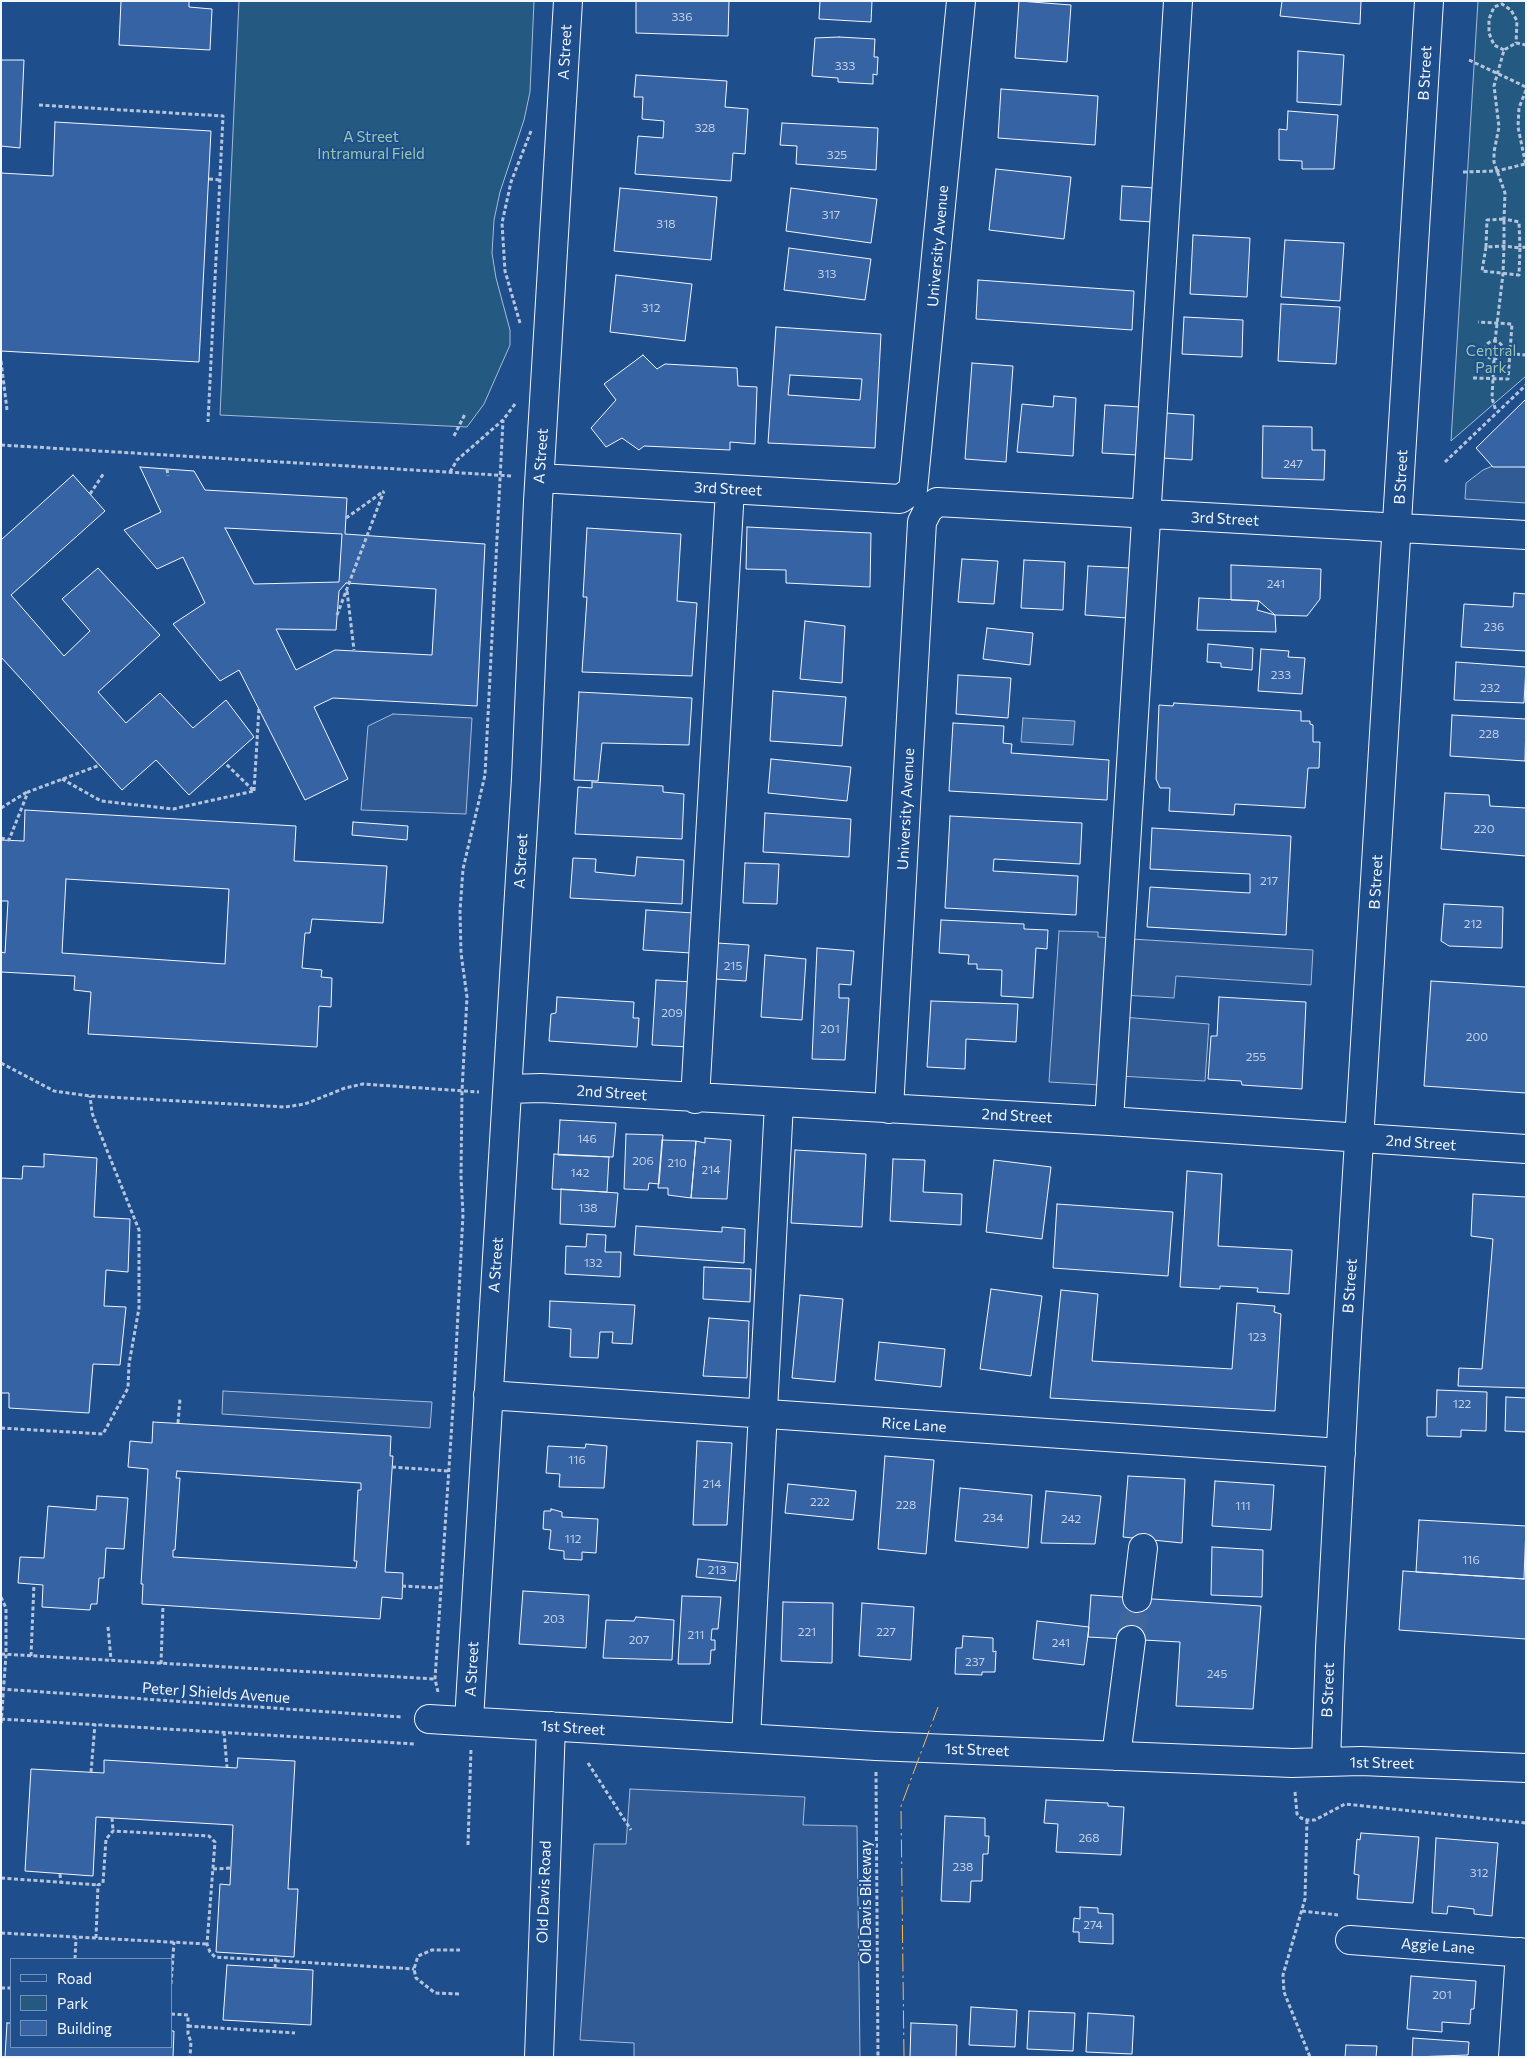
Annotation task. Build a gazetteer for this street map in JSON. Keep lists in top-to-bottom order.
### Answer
{
  "streets": {
    "street": [
      "A Street",
      "B Street",
      "University Avenue",
      "3rd Street",
      "2nd Street",
      "Rice Lane",
      "1st Street",
      "Old Davis Road",
      "Aggie Lane"
    ],
    "path": ["Peter J Shields Avenue", "Old Davis Bikeway"]
  },
  "crossings": [
    ["A Street", "3rd Street"],
    ["A Street", "2nd Street"],
    ["A Street", "Rice Lane"],
    ["A Street", "1st Street"],
    ["B Street", "3rd Street"],
    ["B Street", "2nd Street"],
    ["B Street", "Rice Lane"],
    ["B Street", "1st Street"],
    ["University Avenue", "3rd Street"],
    ["University Avenue", "2nd Street"],
    ["Peter J Shields Avenue", "1st Street"],
    ["1st Street", "Old Davis Road"],
    ["1st Street", "Old Davis Bikeway"]
  ],
  "parks": ["A Street Intramural Field", "Central Park"],
  "house_numbers": [
    "336",
    "333",
    "328",
    "325",
    "317",
    "318",
    "313",
    "312",
    "247",
    "241",
    "236",
    "233",
    "232",
    "228",
    "220",
    "217",
    "212",
    "215",
    "209",
    "201",
    "200",
    "255",
    "146",
    "206",
    "210",
    "214",
    "142",
    "138",
    "132",
    "123",
    "122",
    "116",
    "214",
    "222",
    "228",
    "111",
    "234",
    "242",
    "112",
    "116",
    "213",
    "203",
    "221",
    "227",
    "211",
    "207",
    "241",
    "237",
    "245",
    "268",
    "238",
    "312",
    "274",
    "201"
  ],
  "legend": ["Road", "Park", "Building"]
}
